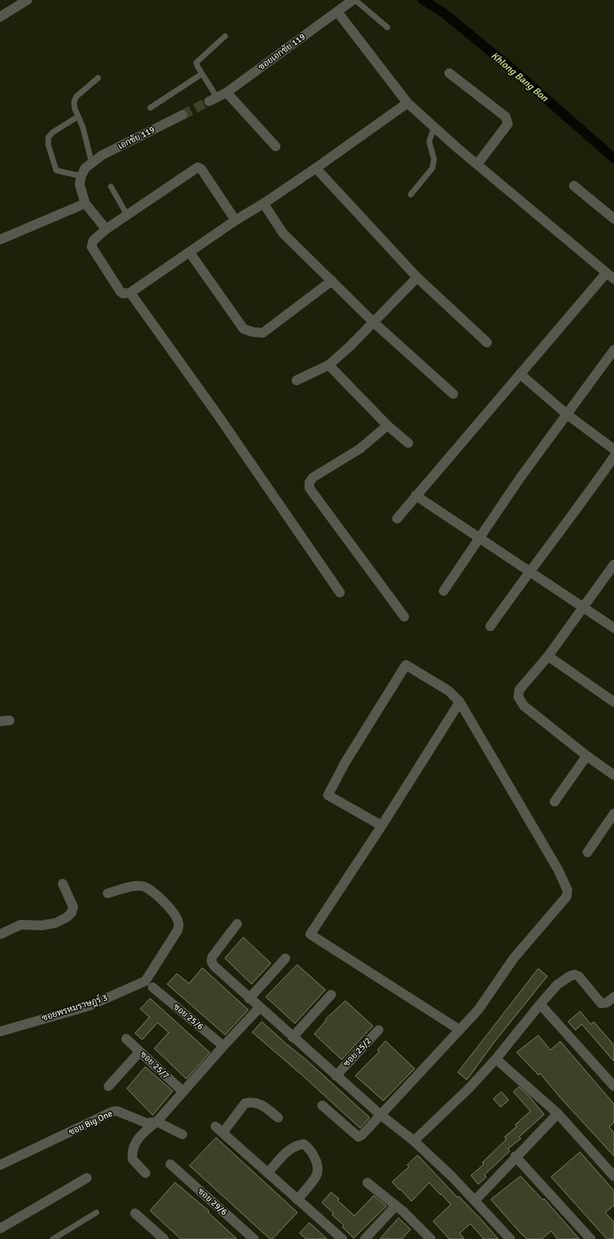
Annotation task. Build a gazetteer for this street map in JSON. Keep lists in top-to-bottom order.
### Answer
{
  "streets": {
    "street": [
      "ซอยเอกชัย 119",
      "เอกชัย 119",
      "ซอยพรหมราษฎร์ 3",
      "ซอย 25/6",
      "ซอย 25/2",
      "ซอย 25/7",
      "ซอย Big One",
      "ซอย 29/6"
    ]
  },
  "water": ["Khlong Bang Bon"]
}
